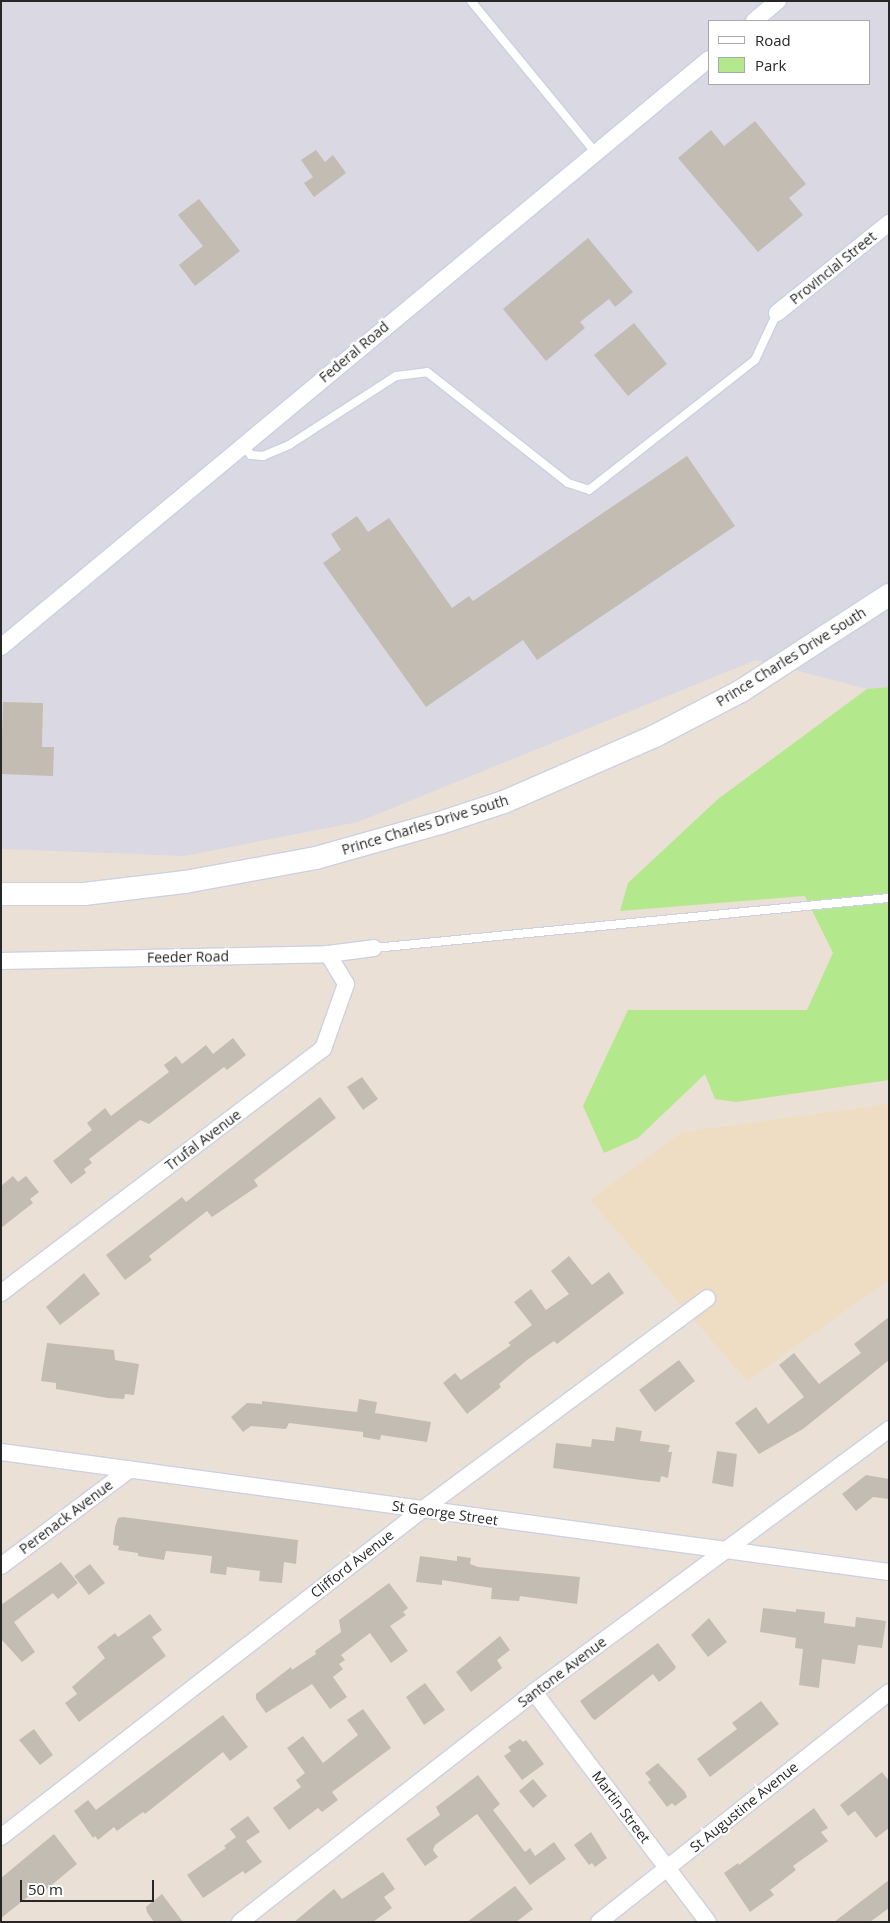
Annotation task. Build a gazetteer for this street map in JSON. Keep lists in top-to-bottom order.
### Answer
{
  "streets": {
    "main road": ["Prince Charles Drive South"],
    "street": [
      "Provincial Street",
      "Federal Road",
      "Feeder Road",
      "Trufal Avenue",
      "St George Street",
      "Perenack Avenue",
      "Clifford Avenue",
      "Santone Avenue",
      "Martin Street",
      "St Augustine Avenue"
    ]
  },
  "crossings": [
    ["Feeder Road", "Trufal Avenue"],
    ["St George Street", "Perenack Avenue"],
    ["St George Street", "Clifford Avenue"],
    ["St George Street", "Santone Avenue"],
    ["Santone Avenue", "Martin Street"],
    ["Martin Street", "St Augustine Avenue"]
  ],
  "legend": ["Road", "Park"],
  "scale_bar": "50 m"
}
